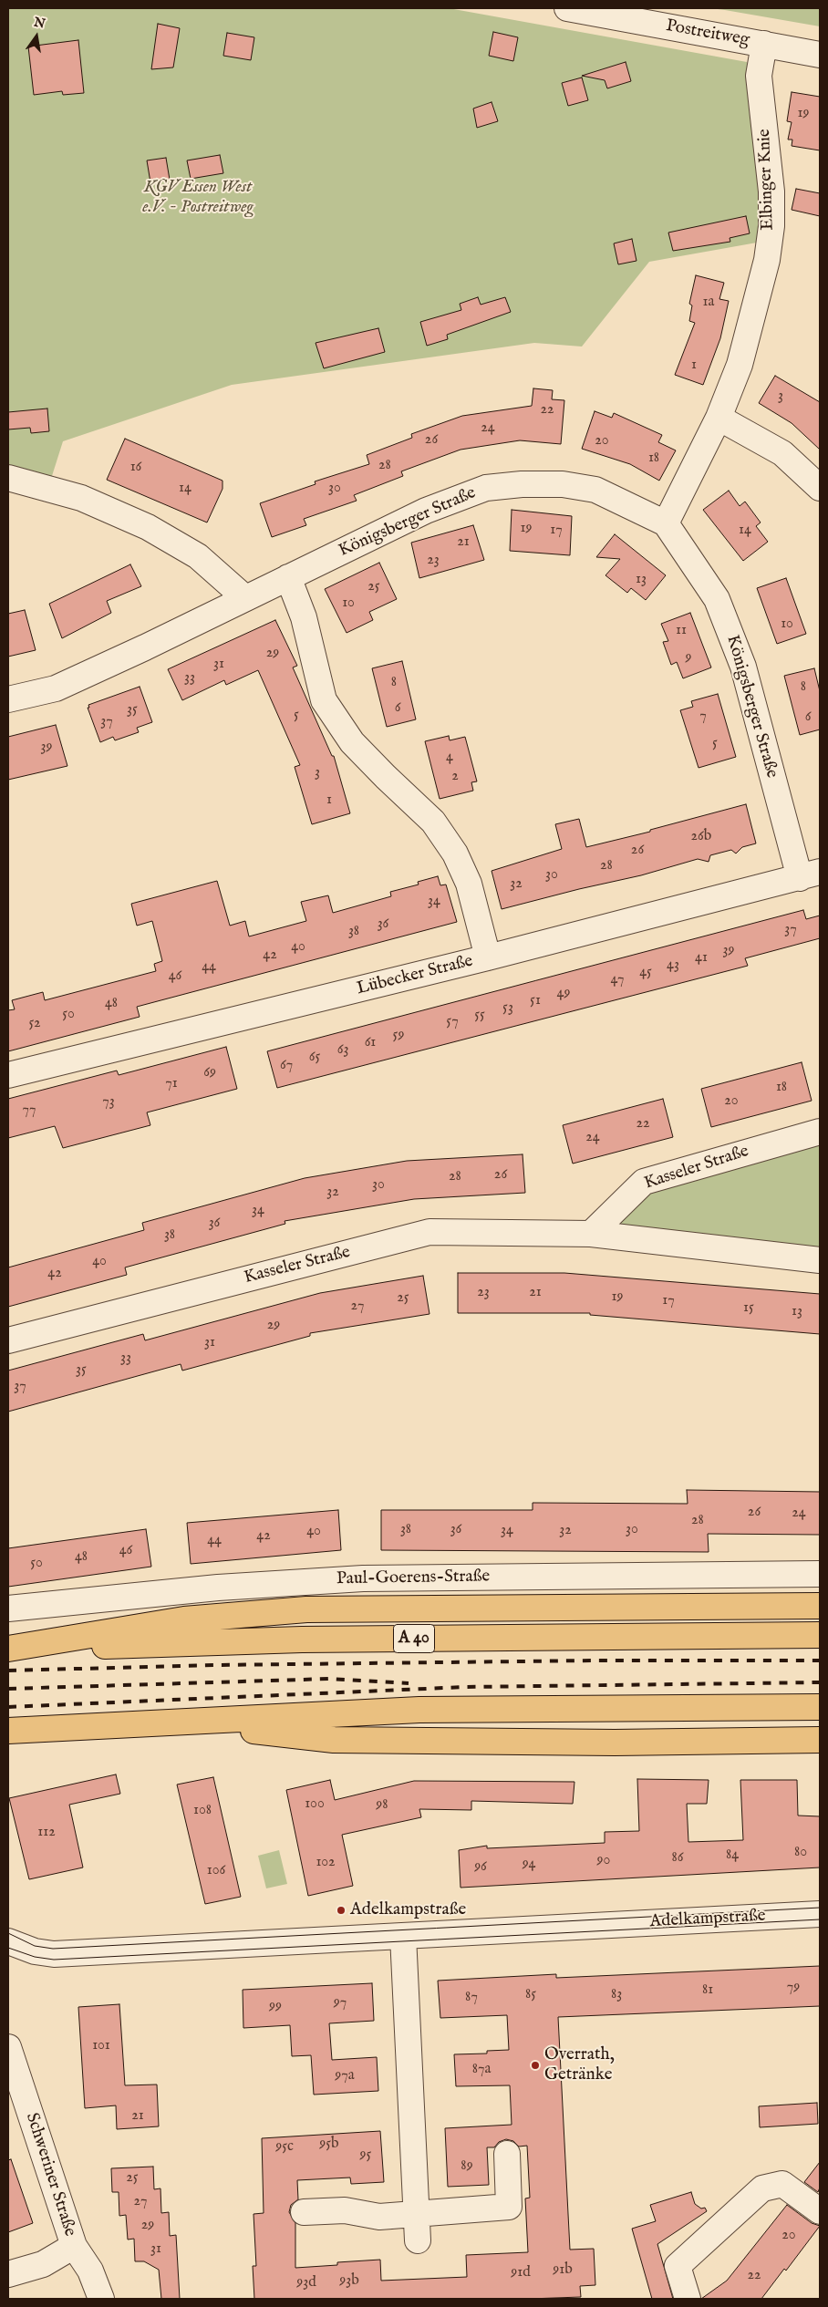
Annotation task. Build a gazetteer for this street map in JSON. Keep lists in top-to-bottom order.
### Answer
{
  "streets": {
    "highway": ["A 40"],
    "street": [
      "Postreitweg",
      "Elbinger Knie",
      "Königsberger Straße",
      "Lübecker Straße",
      "Kasseler Straße",
      "Paul-Goerens-Straße",
      "Adelkampstraße",
      "Schweriner Straße"
    ]
  },
  "crossings": [
    ["Postreitweg", "Elbinger Knie"],
    ["Elbinger Knie", "Königsberger Straße"],
    ["Königsberger Straße", "Lübecker Straße"]
  ],
  "parks": ["KGV Essen West e.V. - Postreitweg"],
  "places": ["Adelkampstraße", "Overrath, Getränke"],
  "house_numbers": [
    "19",
    "1a",
    "1",
    "3",
    "22",
    "24",
    "26",
    "20",
    "18",
    "28",
    "16",
    "14",
    "30",
    "19",
    "17",
    "14",
    "21",
    "23",
    "13",
    "25",
    "10",
    "10",
    "11",
    "29",
    "9",
    "31",
    "33",
    "8",
    "8",
    "6",
    "35",
    "5",
    "7",
    "6",
    "37",
    "5",
    "39",
    "4",
    "3",
    "2",
    "1",
    "26b",
    "26",
    "28",
    "30",
    "32",
    "34",
    "36",
    "37",
    "38",
    "40",
    "39",
    "42",
    "41",
    "43",
    "44",
    "45",
    "46",
    "47",
    "49",
    "51",
    "48",
    "53",
    "50",
    "55",
    "57",
    "52",
    "59",
    "61",
    "63",
    "65",
    "67",
    "69",
    "71",
    "18",
    "20",
    "73",
    "77",
    "22",
    "24",
    "26",
    "28",
    "30",
    "32",
    "34",
    "36",
    "38",
    "40",
    "42",
    "23",
    "21",
    "19",
    "25",
    "17",
    "27",
    "15",
    "13",
    "29",
    "31",
    "33",
    "35",
    "37",
    "26",
    "24",
    "28",
    "38",
    "36",
    "30",
    "34",
    "32",
    "40",
    "42",
    "44",
    "46",
    "48",
    "50",
    "100",
    "98",
    "108",
    "112",
    "80",
    "84",
    "86",
    "90",
    "102",
    "94",
    "96",
    "106",
    "79",
    "81",
    "85",
    "83",
    "87",
    "97",
    "99",
    "101",
    "87a",
    "97a",
    "21",
    "95b",
    "95c",
    "95",
    "89",
    "25",
    "27",
    "29",
    "20",
    "31",
    "91b",
    "91d",
    "22",
    "93b",
    "93d"
  ],
  "north": "top"
}
